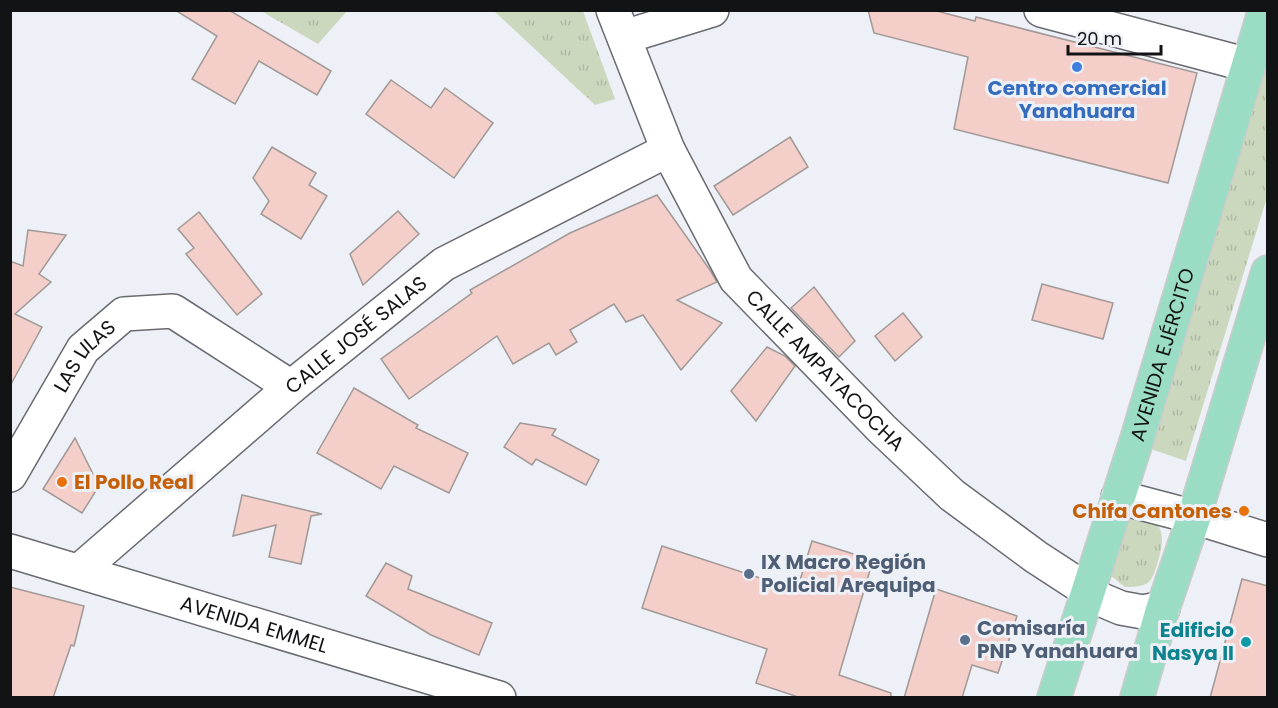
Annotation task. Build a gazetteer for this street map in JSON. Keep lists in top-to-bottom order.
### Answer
{
  "streets": {
    "main road": ["AVENIDA EJÉRCITO"],
    "street": [
      "CALLE JOSÉ SALAS",
      "LAS LILAS",
      "CALLE AMPATACOCHA",
      "AVENIDA EMMEL"
    ]
  },
  "crossings": [
    ["CALLE JOSÉ SALAS", "LAS LILAS"],
    ["CALLE JOSÉ SALAS", "CALLE AMPATACOCHA"],
    ["CALLE JOSÉ SALAS", "AVENIDA EMMEL"],
    ["AVENIDA EJÉRCITO", "CALLE AMPATACOCHA"]
  ],
  "places": [
    "Centro comercial Yanahuara",
    "El Pollo Real",
    "Chifa Cantones",
    "IX Macro Región Policial Arequipa",
    "Comisaría PNP Yanahuara",
    "Edificio Nasya II"
  ],
  "scale_bar": "20 m"
}
